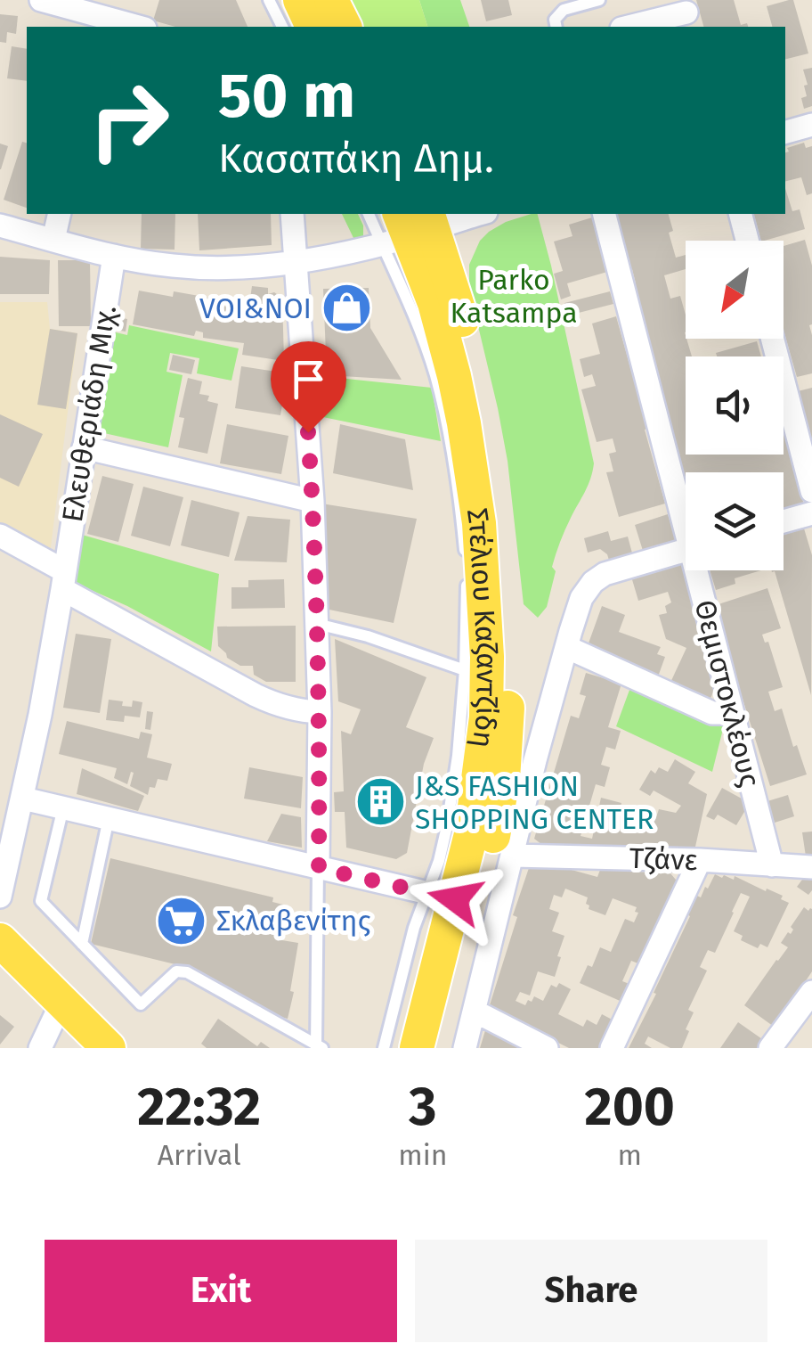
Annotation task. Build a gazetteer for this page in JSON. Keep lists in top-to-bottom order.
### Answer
{
  "streets": {
    "main road": ["Στέλιου Καζαντζίδη"],
    "street": ["Ελευθεριάδη Μιχ.", "Θεμιστοκλέους", "Τζάνε"]
  },
  "crossings": [
    ["Θεμιστοκλέους", "Τζάνε"]
  ],
  "parks": ["Parko Katsampa"],
  "places": {
    "shop": ["VOI&NOI"],
    "building": ["J&S FASHION SHOPPING CENTER"],
    "supermarket": ["Σκλαβενίτης"]
  },
  "north": "bottom left",
  "page": {
    "turn": ["50 m", "Κασαπάκη Δημ."],
    "eta": [
      "22:32",
      "Arrival",
      "3",
      "min",
      "200",
      "m"
    ],
    "buttons": ["Exit", "Share"]
  }
}
